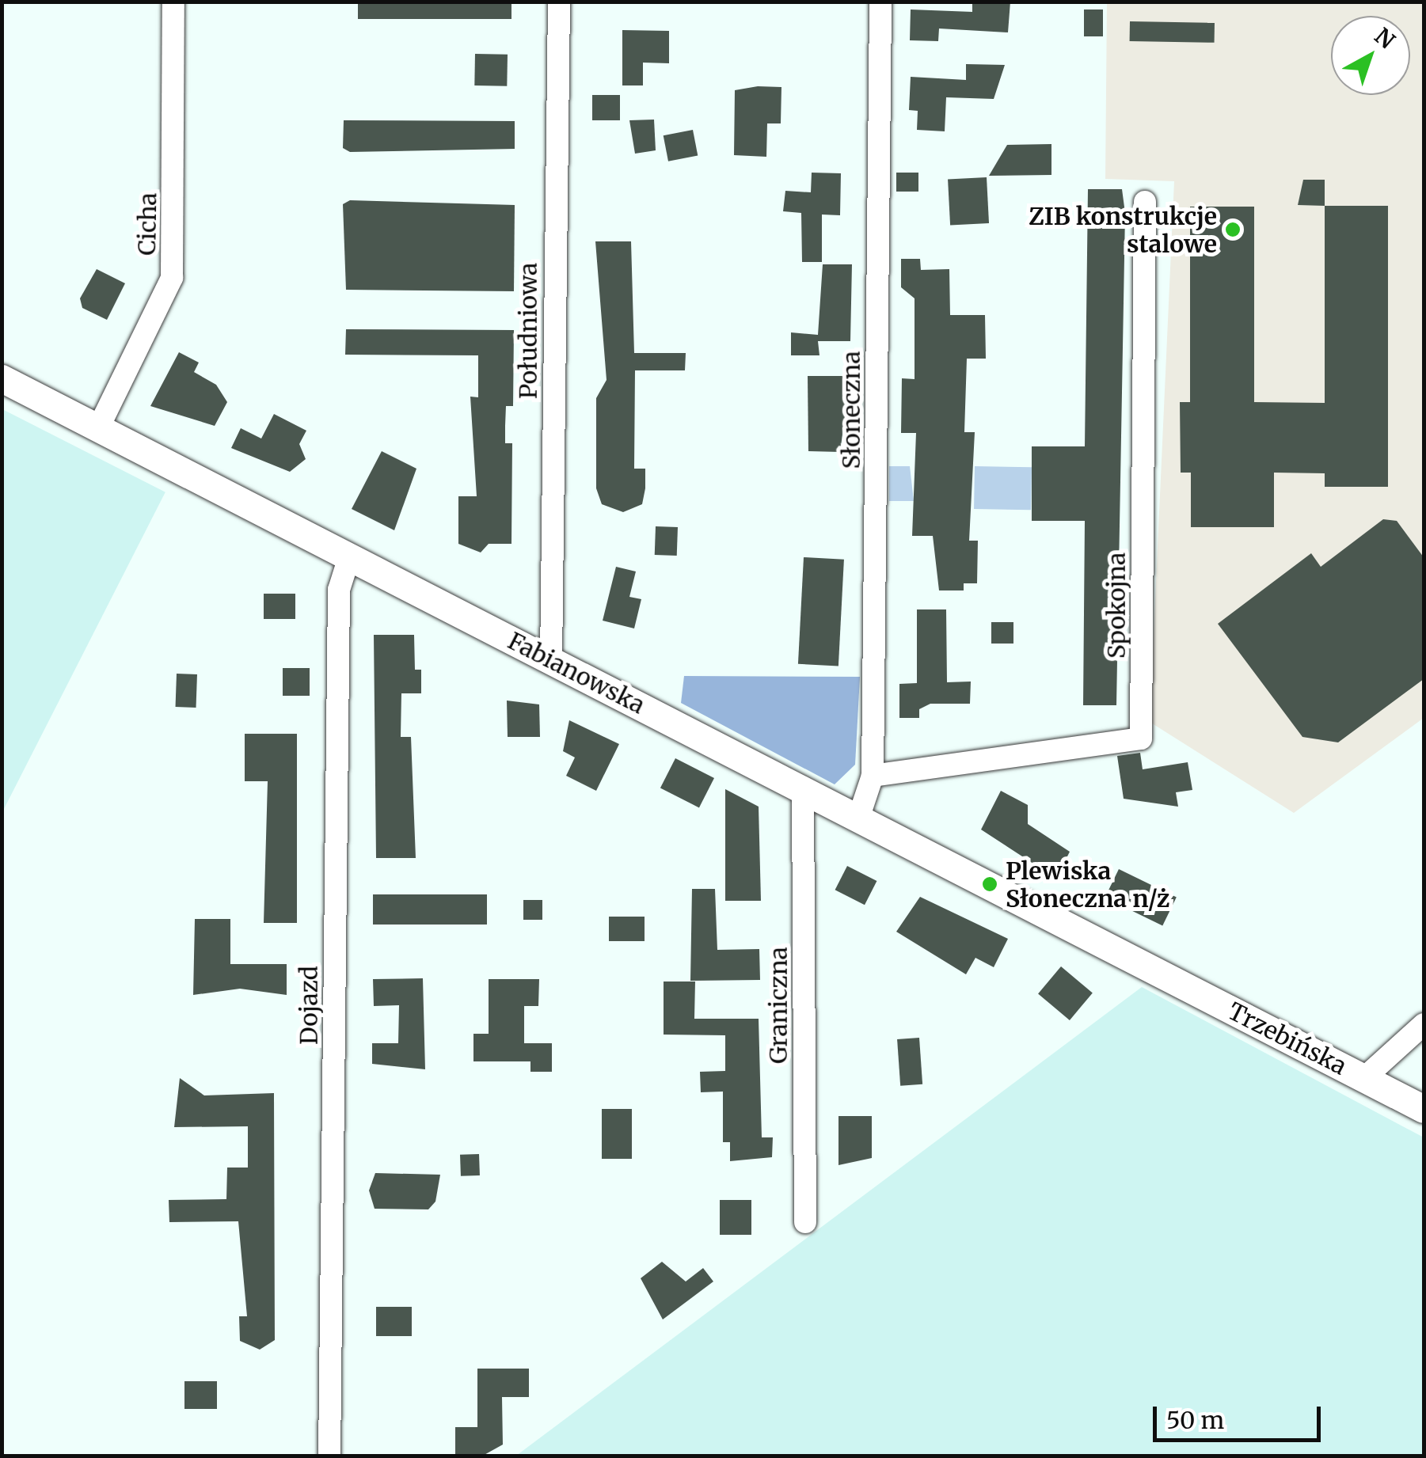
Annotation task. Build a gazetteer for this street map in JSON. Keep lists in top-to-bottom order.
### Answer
{
  "streets": {
    "street": [
      "Cicha",
      "Południowa",
      "Słoneczna",
      "Spokojna",
      "Fabianowska",
      "Dojazd",
      "Graniczna",
      "Trzebińska"
    ]
  },
  "crossings": [
    ["Cicha", "Fabianowska"],
    ["Południowa", "Fabianowska"],
    ["Słoneczna", "Spokojna"],
    ["Słoneczna", "Fabianowska"],
    ["Fabianowska", "Dojazd"],
    ["Fabianowska", "Graniczna"],
    ["Fabianowska", "Trzebińska"]
  ],
  "places": ["ZIB konstrukcje stalowe", "Plewiska Słoneczna n/ż"],
  "scale_bar": "50 m",
  "north": "top right"
}
